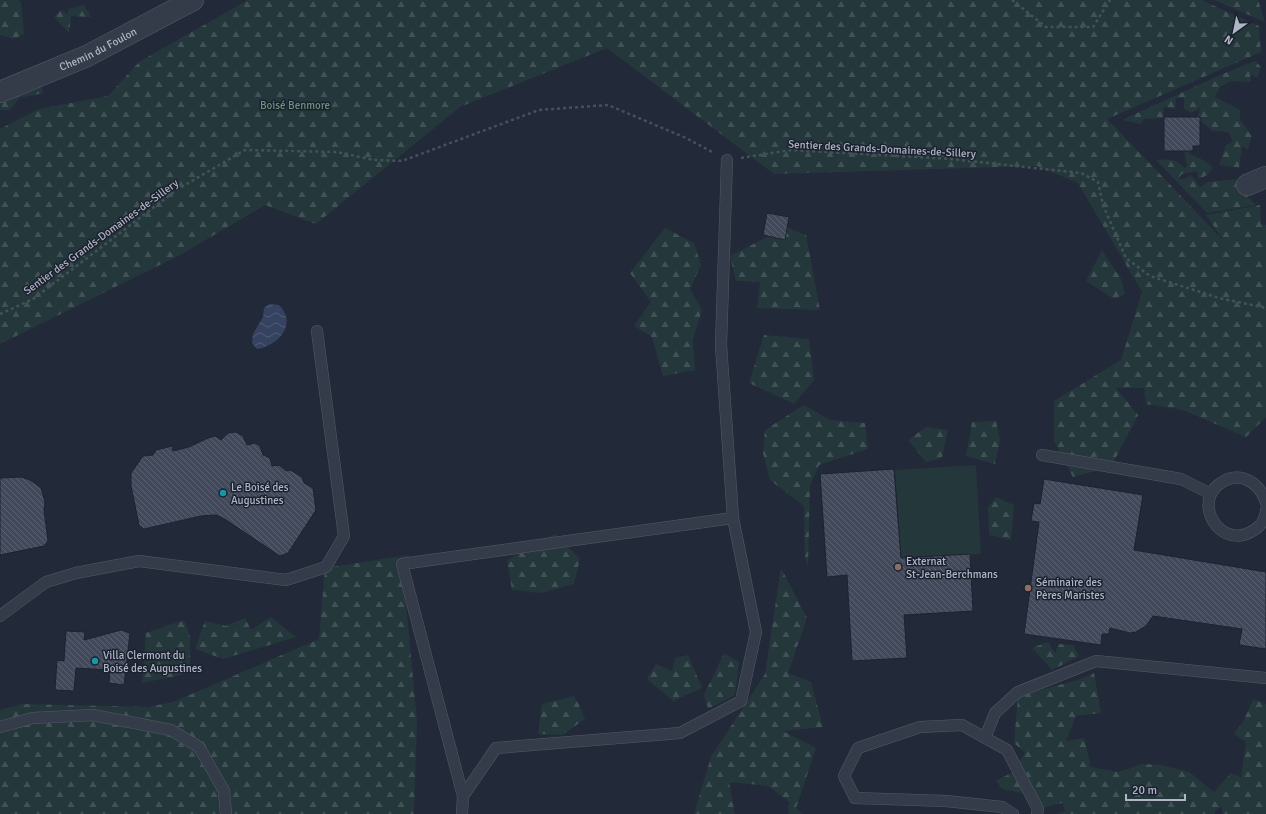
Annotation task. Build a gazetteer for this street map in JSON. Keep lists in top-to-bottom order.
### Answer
{
  "streets": {
    "street": ["Chemin du Foulon"],
    "path": ["Sentier des Grands-Domaines-de-Sillery"]
  },
  "parks": ["Boisé Benmore"],
  "places": [
    "Le Boisé des Augustines",
    "Externat St-Jean-Berchmans",
    "Séminaire des Pères Maristes",
    "Villa Clermont du Boisé des Augustines"
  ],
  "scale_bar": "20 m",
  "north": "bottom left"
}
